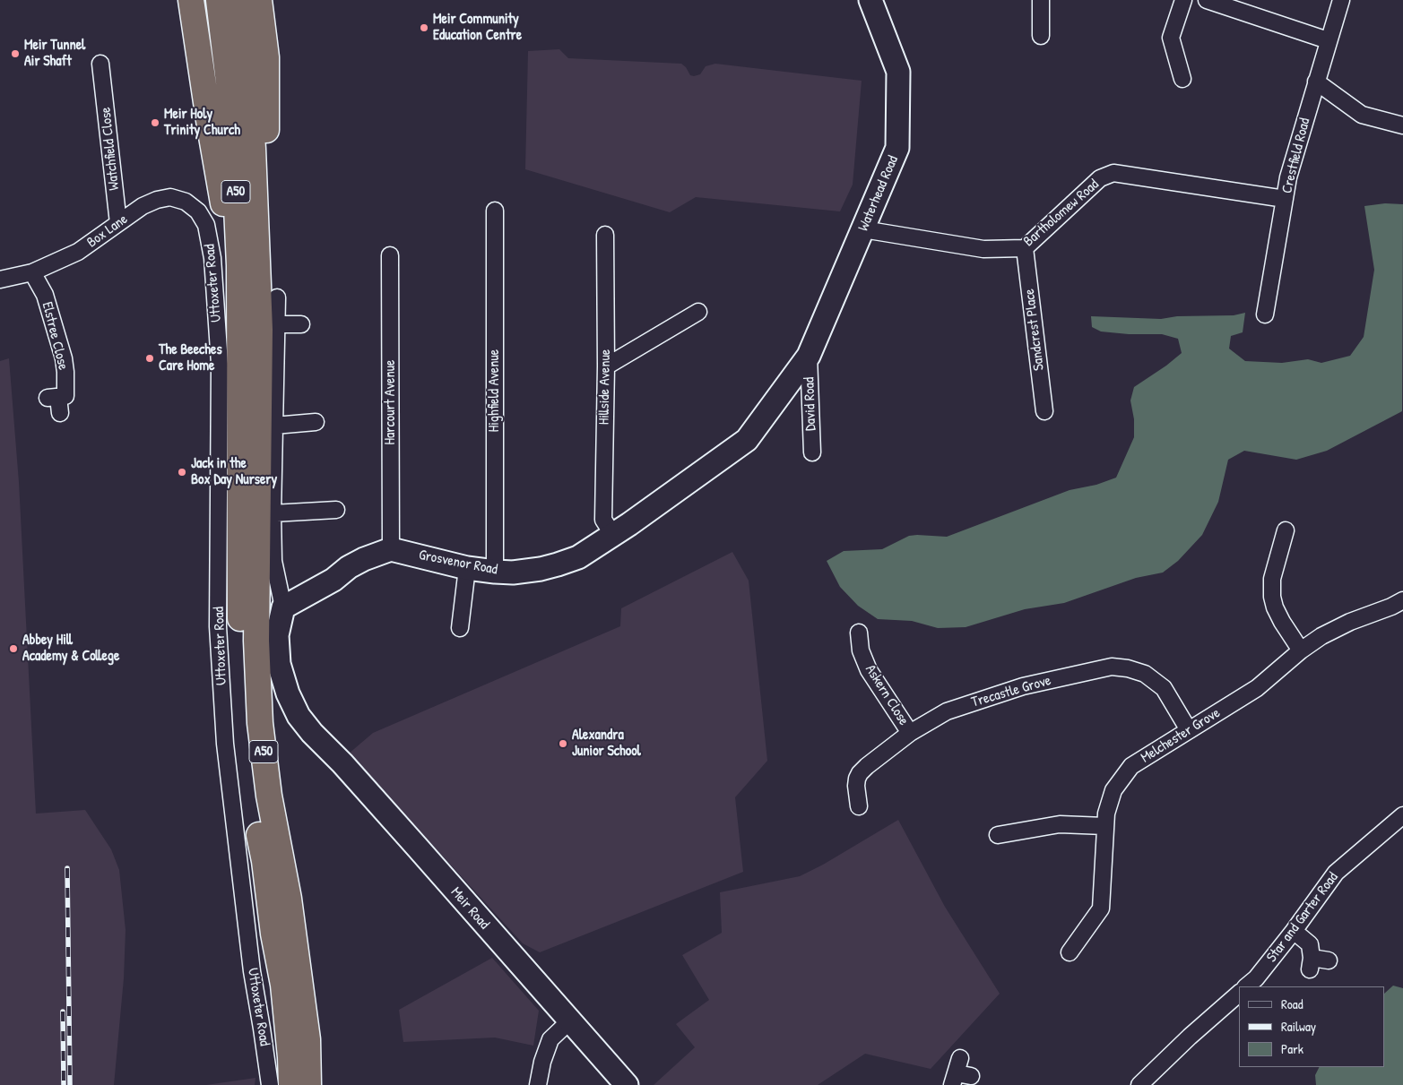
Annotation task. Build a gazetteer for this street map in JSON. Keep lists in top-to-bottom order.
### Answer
{
  "streets": {
    "highway": ["A50"],
    "street": [
      "Watchfield Close",
      "Crestfield Road",
      "Waterhead Road",
      "Bartholomew Road",
      "Box Lane",
      "Uttoxeter Road",
      "Sandcrest Place",
      "Elstree Close",
      "Hillside Avenue",
      "Highfield Avenue",
      "Harcourt Avenue",
      "David Road",
      "Grosvenor Road",
      "Trecastle Grove",
      "Askern Close",
      "Melchester Grove",
      "Meir Road",
      "Star and Garter Road"
    ]
  },
  "crossings": [
    ["Watchfield Close", "Box Lane"],
    ["Crestfield Road", "Bartholomew Road"],
    ["Waterhead Road", "Bartholomew Road"],
    ["Waterhead Road", "David Road"],
    ["Waterhead Road", "Grosvenor Road"],
    ["Bartholomew Road", "Sandcrest Place"],
    ["Box Lane", "Uttoxeter Road"],
    ["Box Lane", "Elstree Close"],
    ["Hillside Avenue", "Grosvenor Road"],
    ["Highfield Avenue", "Grosvenor Road"],
    ["Harcourt Avenue", "Grosvenor Road"],
    ["David Road", "Grosvenor Road"],
    ["Trecastle Grove", "Askern Close"],
    ["Trecastle Grove", "Melchester Grove"]
  ],
  "places": [
    "Meir Community Education Centre",
    "Meir Tunnel Air Shaft",
    "Meir Holy Trinity Church",
    "The Beeches Care Home",
    "Jack in the Box Day Nursery",
    "Abbey Hill Academy & College",
    "Alexandra Junior School"
  ],
  "legend": ["Road", "Railway", "Park"]
}
